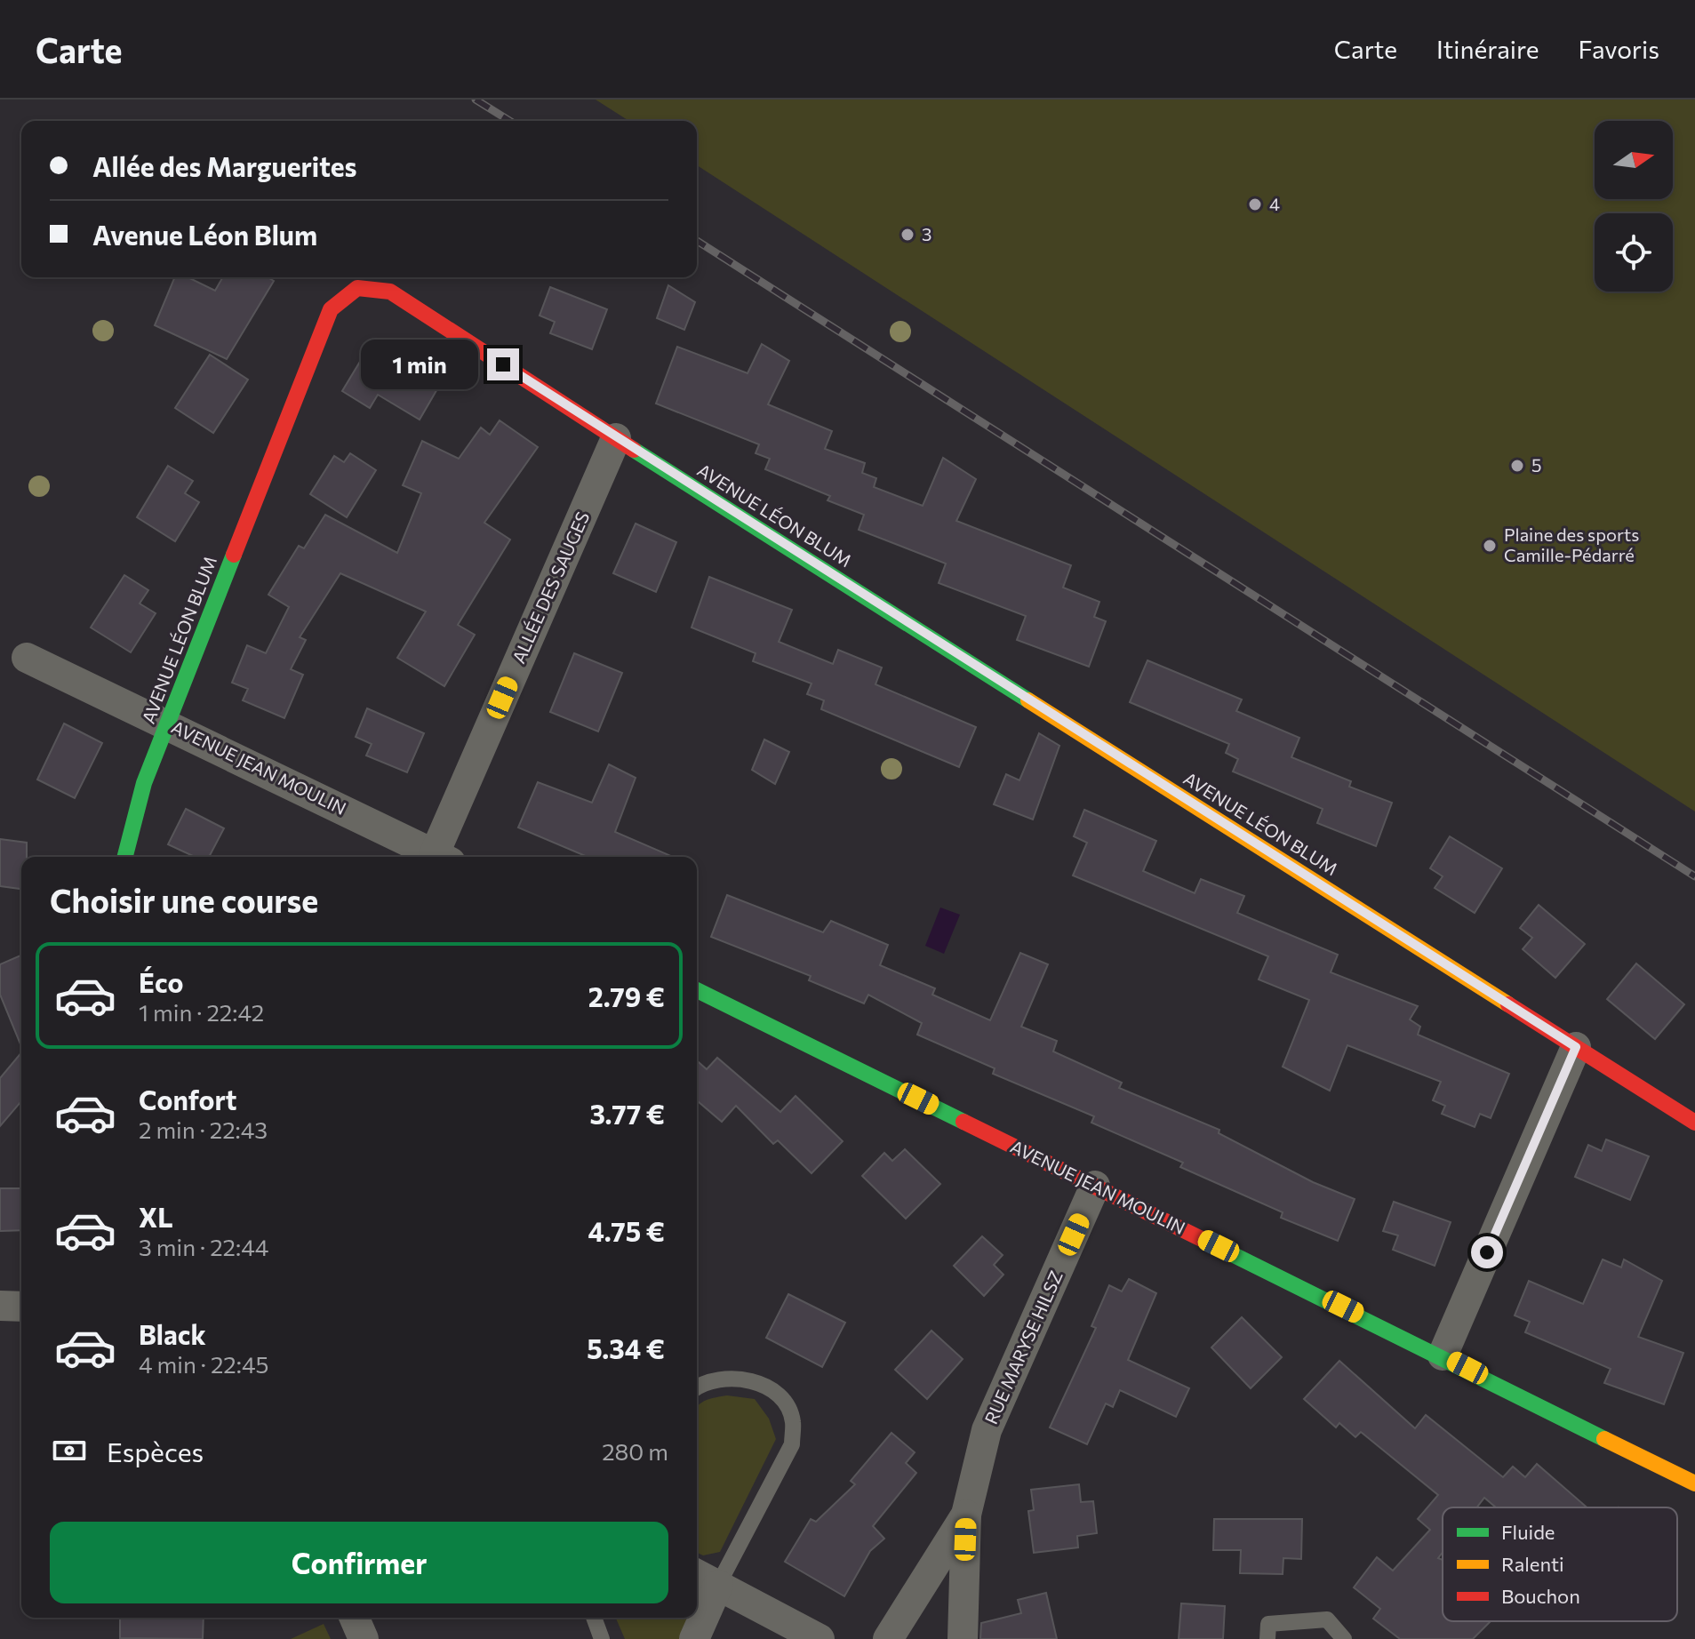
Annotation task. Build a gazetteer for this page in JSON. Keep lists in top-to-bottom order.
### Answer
{
  "streets": {
    "street": [
      "AVENUE LÉON BLUM",
      "ALLÉE DES SAUGES",
      "AVENUE JEAN MOULIN",
      "RUE MARYSE HILSZ"
    ]
  },
  "crossings": [
    ["AVENUE LÉON BLUM", "ALLÉE DES SAUGES"],
    ["AVENUE LÉON BLUM", "AVENUE JEAN MOULIN"],
    ["AVENUE JEAN MOULIN", "RUE MARYSE HILSZ"]
  ],
  "places": [
    "4",
    "3",
    "5",
    "Plaine des sports Camille-Pédarré"
  ],
  "legend": ["Fluide", "Ralenti", "Bouchon"],
  "north": "right",
  "page": {
    "header": "Carte",
    "nav": ["Carte", "Itinéraire", "Favoris"],
    "banner": ["Allée des Marguerites", "Avenue Léon Blum"],
    "bubble": "1 min",
    "heading": "Choisir une course",
    "list": [
      {
        "name": "Éco",
        "note": "1 min · 22:42",
        "value": "2.79 €"
      },
      {
        "name": "Confort",
        "note": "2 min · 22:43",
        "value": "3.77 €"
      },
      {
        "name": "XL",
        "note": "3 min · 22:44",
        "value": "4.75 €"
      },
      {
        "name": "Black",
        "note": "4 min · 22:45",
        "value": "5.34 €"
      }
    ],
    "pay": ["Espèces", "280 m"],
    "buttons": "Confirmer"
  }
}
